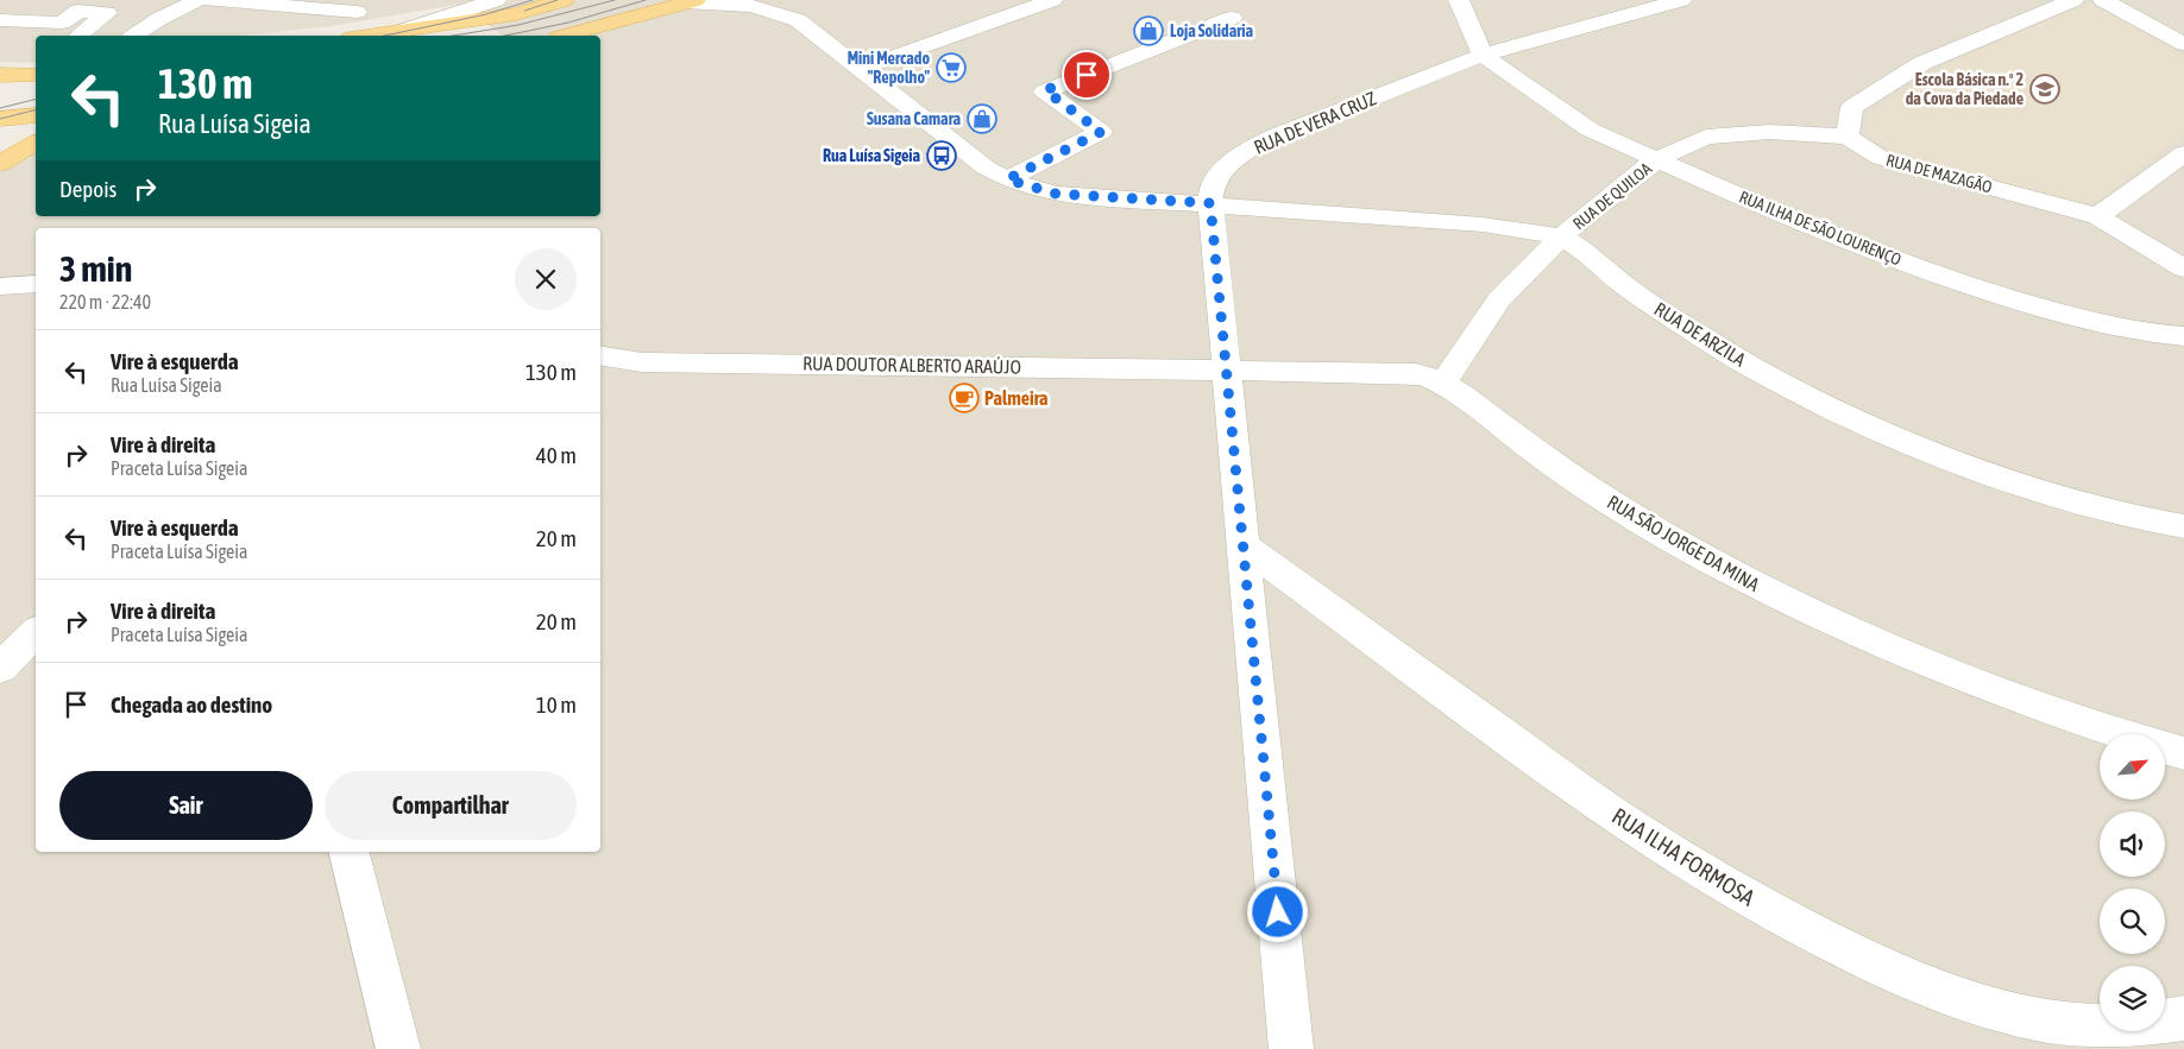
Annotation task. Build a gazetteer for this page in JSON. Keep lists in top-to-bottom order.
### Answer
{
  "streets": {
    "street": [
      "RUA DE VERA CRUZ",
      "RUA DE MAZAGÃO",
      "RUA DE QUILOA",
      "RUA ILHA DE SÃO LOURENÇO",
      "RUA DE ARZILA",
      "RUA DOUTOR ALBERTO ARAÚJO",
      "RUA SÃO JORGE DA MINA",
      "RUA ILHA FORMOSA"
    ]
  },
  "crossings": [
    ["RUA DE VERA CRUZ", "RUA ILHA DE SÃO LOURENÇO"],
    ["RUA DE VERA CRUZ", "RUA DE ARZILA"],
    ["RUA DE VERA CRUZ", "RUA DOUTOR ALBERTO ARAÚJO"],
    ["RUA DE VERA CRUZ", "RUA SÃO JORGE DA MINA"],
    ["RUA DE VERA CRUZ", "RUA ILHA FORMOSA"],
    ["RUA DE MAZAGÃO", "RUA DE QUILOA"],
    ["RUA DE QUILOA", "RUA ILHA DE SÃO LOURENÇO"],
    ["RUA DE QUILOA", "RUA DE ARZILA"],
    ["RUA DE QUILOA", "RUA SÃO JORGE DA MINA"],
    ["RUA DOUTOR ALBERTO ARAÚJO", "RUA SÃO JORGE DA MINA"]
  ],
  "places": {
    "shop": ["Loja Solidaria", "Susana Camara"],
    "supermarket": ["Mini Mercado \"Repolho\""],
    "school or university": ["Escola Básica n.º 2 da Cova da Piedade"],
    "bus stop": ["Rua Luísa Sigeia"],
    "cafe": ["Palmeira"]
  },
  "north": "top right",
  "page": {
    "turn": ["130 m", "Rua Luísa Sigeia"],
    "then": "Depois",
    "heading": ["3 min", "220 m · 22:40"],
    "list": [
      {
        "name": "Vire à esquerda",
        "note": "Rua Luísa Sigeia",
        "value": "130 m"
      },
      {
        "name": "Vire à direita",
        "note": "Praceta Luísa Sigeia",
        "value": "40 m"
      },
      {
        "name": "Vire à esquerda",
        "note": "Praceta Luísa Sigeia",
        "value": "20 m"
      },
      {
        "name": "Vire à direita",
        "note": "Praceta Luísa Sigeia",
        "value": "20 m"
      },
      {
        "name": "Chegada ao destino",
        "value": "10 m"
      }
    ],
    "buttons": ["Sair", "Compartilhar"]
  }
}
